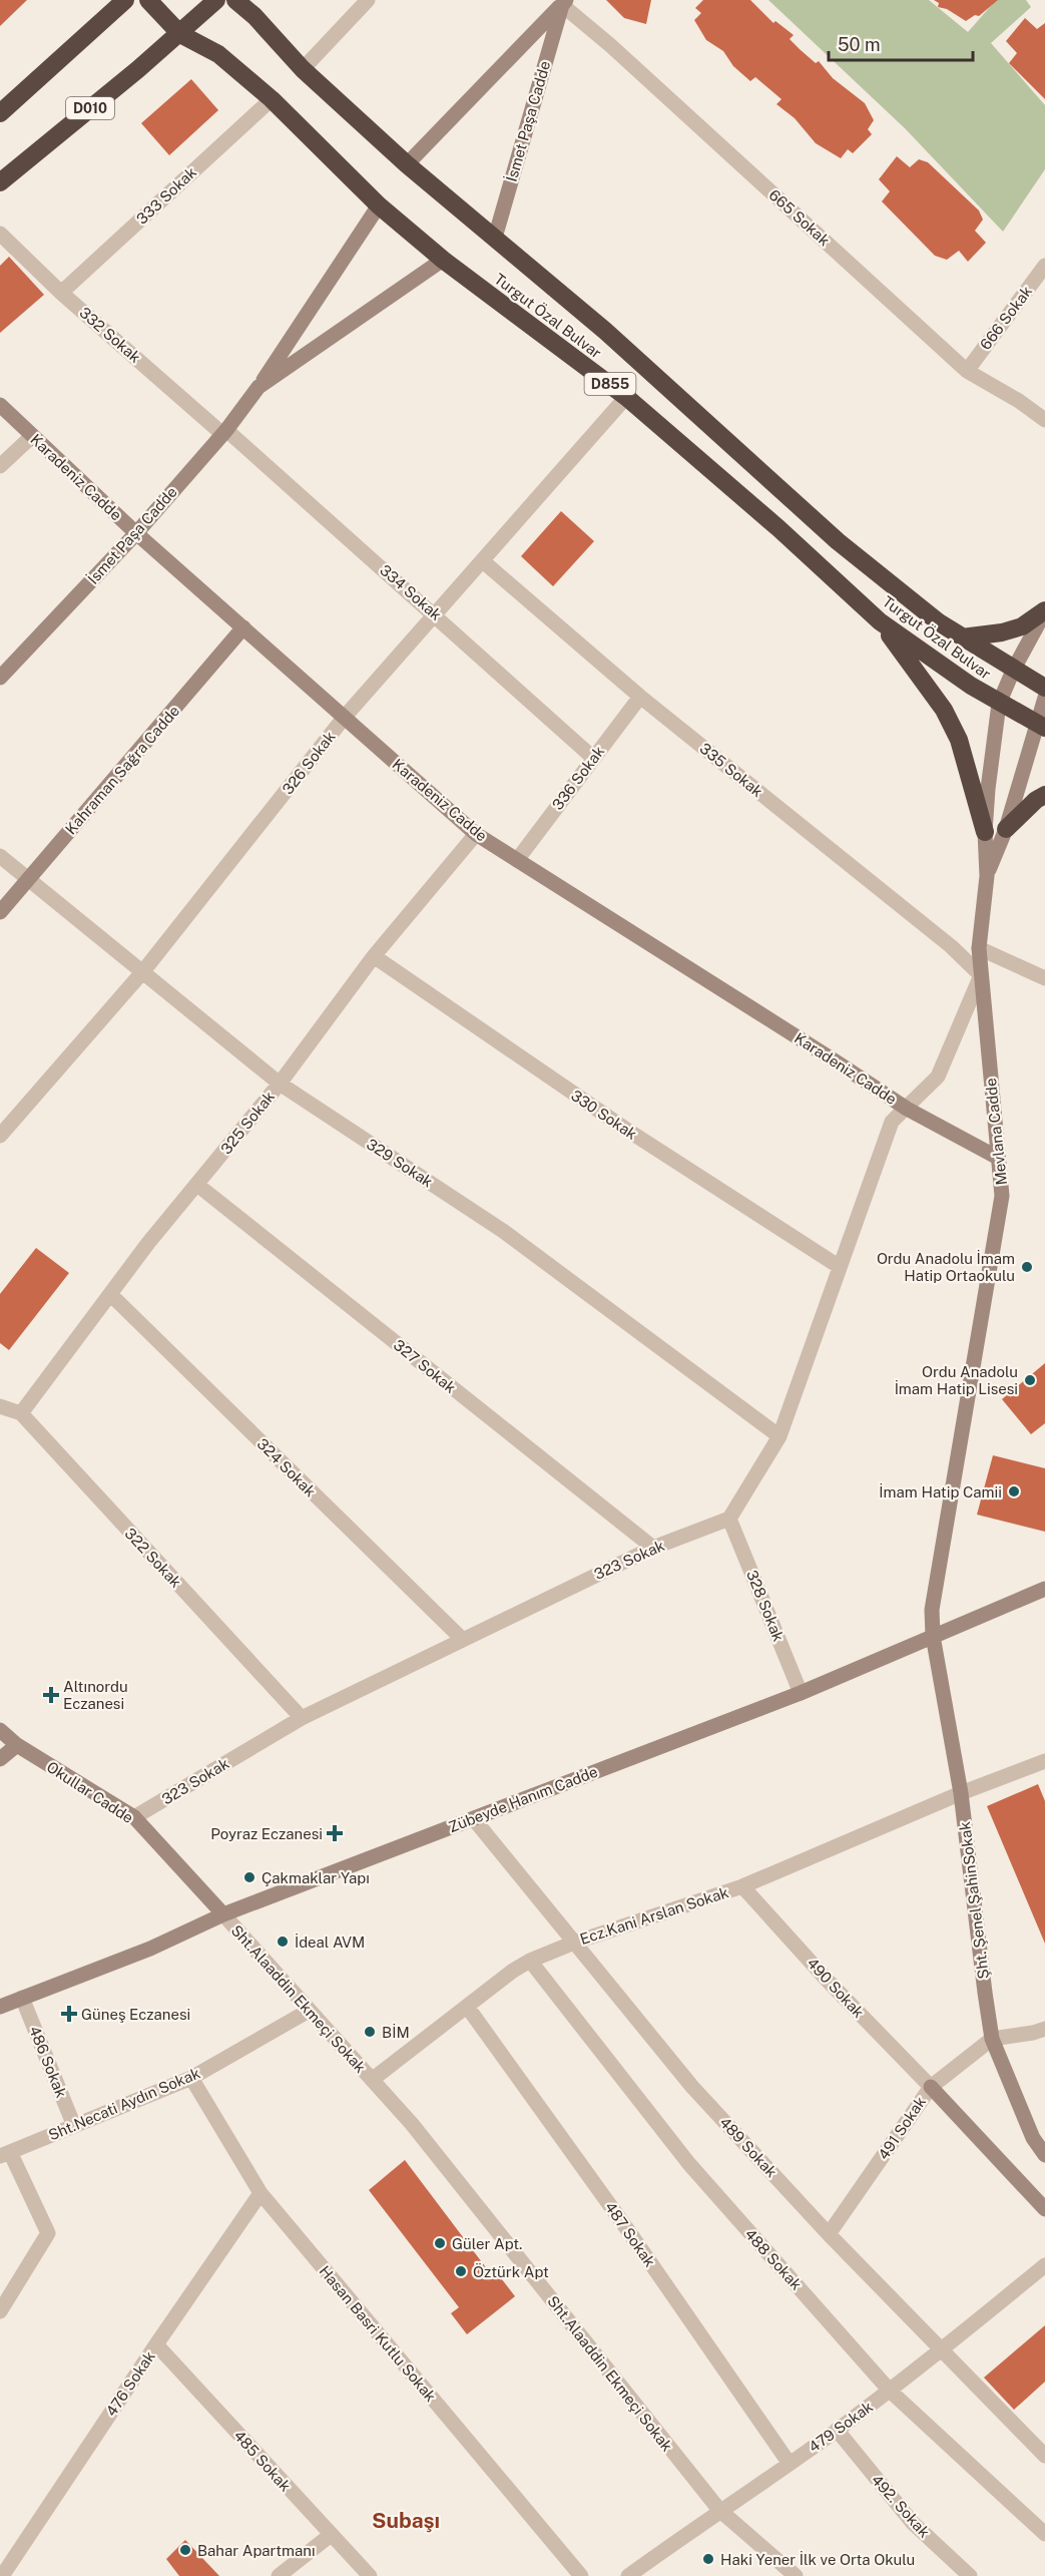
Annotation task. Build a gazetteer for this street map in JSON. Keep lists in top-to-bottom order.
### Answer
{
  "streets": {
    "highway": ["D010", "Turgut Özal Bulvar", "D855"],
    "street": [
      "İsmet Paşa Cadde",
      "333 Sokak",
      "665 Sokak",
      "666 Sokak",
      "332 Sokak",
      "Karadeniz Cadde",
      "334 Sokak",
      "326 Sokak",
      "Kahraman Sağra Cadde",
      "335 Sokak",
      "336 Sokak",
      "330 Sokak",
      "325 Sokak",
      "Mevlana Cadde",
      "329 Sokak",
      "327 Sokak",
      "324 Sokak",
      "322 Sokak",
      "323 Sokak",
      "328 Sokak",
      "Okullar Cadde",
      "Zübeyde Hanım Cadde",
      "Şht. Şenel ŞahinSokak",
      "Ecz.Kani Arslan Sokak",
      "490 Sokak",
      "Sht.Alaaddin Ekmeçi Sokak",
      "486 Sokak",
      "Sht.Necati Aydın Sokak",
      "491 Sokak",
      "489 Sokak",
      "487 Sokak",
      "488 Sokak",
      "Hasan Basri Kutlu Sokak",
      "476 Sokak",
      "479 Sokak",
      "485 Sokak",
      "492. Sokak"
    ]
  },
  "crossings": [
    ["D010", "Turgut Özal Bulvar"],
    ["İsmet Paşa Cadde", "665 Sokak"],
    ["İsmet Paşa Cadde", "Turgut Özal Bulvar"],
    ["İsmet Paşa Cadde", "332 Sokak"],
    ["İsmet Paşa Cadde", "Karadeniz Cadde"],
    ["İsmet Paşa Cadde", "334 Sokak"],
    ["333 Sokak", "Turgut Özal Bulvar"],
    ["333 Sokak", "332 Sokak"],
    ["665 Sokak", "666 Sokak"],
    ["Turgut Özal Bulvar", "326 Sokak"],
    ["Turgut Özal Bulvar", "Mevlana Cadde"],
    ["332 Sokak", "334 Sokak"],
    ["Karadeniz Cadde", "326 Sokak"],
    ["Karadeniz Cadde", "Kahraman Sağra Cadde"],
    ["Karadeniz Cadde", "336 Sokak"],
    ["Karadeniz Cadde", "325 Sokak"],
    ["Karadeniz Cadde", "Mevlana Cadde"],
    ["334 Sokak", "326 Sokak"],
    ["334 Sokak", "336 Sokak"],
    ["326 Sokak", "335 Sokak"],
    ["326 Sokak", "329 Sokak"],
    ["Kahraman Sağra Cadde", "329 Sokak"],
    ["335 Sokak", "336 Sokak"],
    ["335 Sokak", "Mevlana Cadde"],
    ["330 Sokak", "325 Sokak"],
    ["325 Sokak", "329 Sokak"],
    ["325 Sokak", "327 Sokak"],
    ["325 Sokak", "324 Sokak"],
    ["325 Sokak", "322 Sokak"],
    ["Mevlana Cadde", "Zübeyde Hanım Cadde"],
    ["Mevlana Cadde", "Şht. Şenel ŞahinSokak"],
    ["327 Sokak", "323 Sokak"],
    ["324 Sokak", "323 Sokak"],
    ["322 Sokak", "323 Sokak"],
    ["323 Sokak", "328 Sokak"],
    ["323 Sokak", "Okullar Cadde"],
    ["328 Sokak", "Zübeyde Hanım Cadde"],
    ["Okullar Cadde", "Zübeyde Hanım Cadde"],
    ["Okullar Cadde", "Sht.Alaaddin Ekmeçi Sokak"],
    ["Zübeyde Hanım Cadde", "Şht. Şenel ŞahinSokak"],
    ["Zübeyde Hanım Cadde", "Sht.Alaaddin Ekmeçi Sokak"],
    ["Zübeyde Hanım Cadde", "486 Sokak"],
    ["Zübeyde Hanım Cadde", "489 Sokak"],
    ["Şht. Şenel ŞahinSokak", "Ecz.Kani Arslan Sokak"],
    ["Şht. Şenel ŞahinSokak", "491 Sokak"],
    ["Ecz.Kani Arslan Sokak", "490 Sokak"],
    ["Ecz.Kani Arslan Sokak", "Sht.Alaaddin Ekmeçi Sokak"],
    ["Ecz.Kani Arslan Sokak", "489 Sokak"],
    ["Ecz.Kani Arslan Sokak", "487 Sokak"],
    ["Ecz.Kani Arslan Sokak", "488 Sokak"],
    ["490 Sokak", "491 Sokak"],
    ["Sht.Alaaddin Ekmeçi Sokak", "Sht.Necati Aydın Sokak"],
    ["Sht.Alaaddin Ekmeçi Sokak", "479 Sokak"],
    ["486 Sokak", "Sht.Necati Aydın Sokak"],
    ["Sht.Necati Aydın Sokak", "Hasan Basri Kutlu Sokak"],
    ["491 Sokak", "489 Sokak"],
    ["489 Sokak", "479 Sokak"],
    ["487 Sokak", "479 Sokak"],
    ["488 Sokak", "479 Sokak"],
    ["Hasan Basri Kutlu Sokak", "476 Sokak"],
    ["476 Sokak", "485 Sokak"],
    ["479 Sokak", "492. Sokak"]
  ],
  "districts": ["Subaşı"],
  "places": {
    "other": [
      "Ordu Anadolu İmam Hatip Ortaokulu",
      "Ordu Anadolu İmam Hatip Lisesi",
      "İmam Hatip Camii",
      "Çakmaklar Yapı",
      "İdeal AVM",
      "BİM",
      "Güler Apt.",
      "Öztürk Apt",
      "Bahar Apartmanı",
      "Haki Yener İlk ve Orta Okulu"
    ],
    "health": ["Altınordu Eczanesi", "Poyraz Eczanesi", "Güneş Eczanesi"]
  },
  "scale_bar": "50 m"
}
